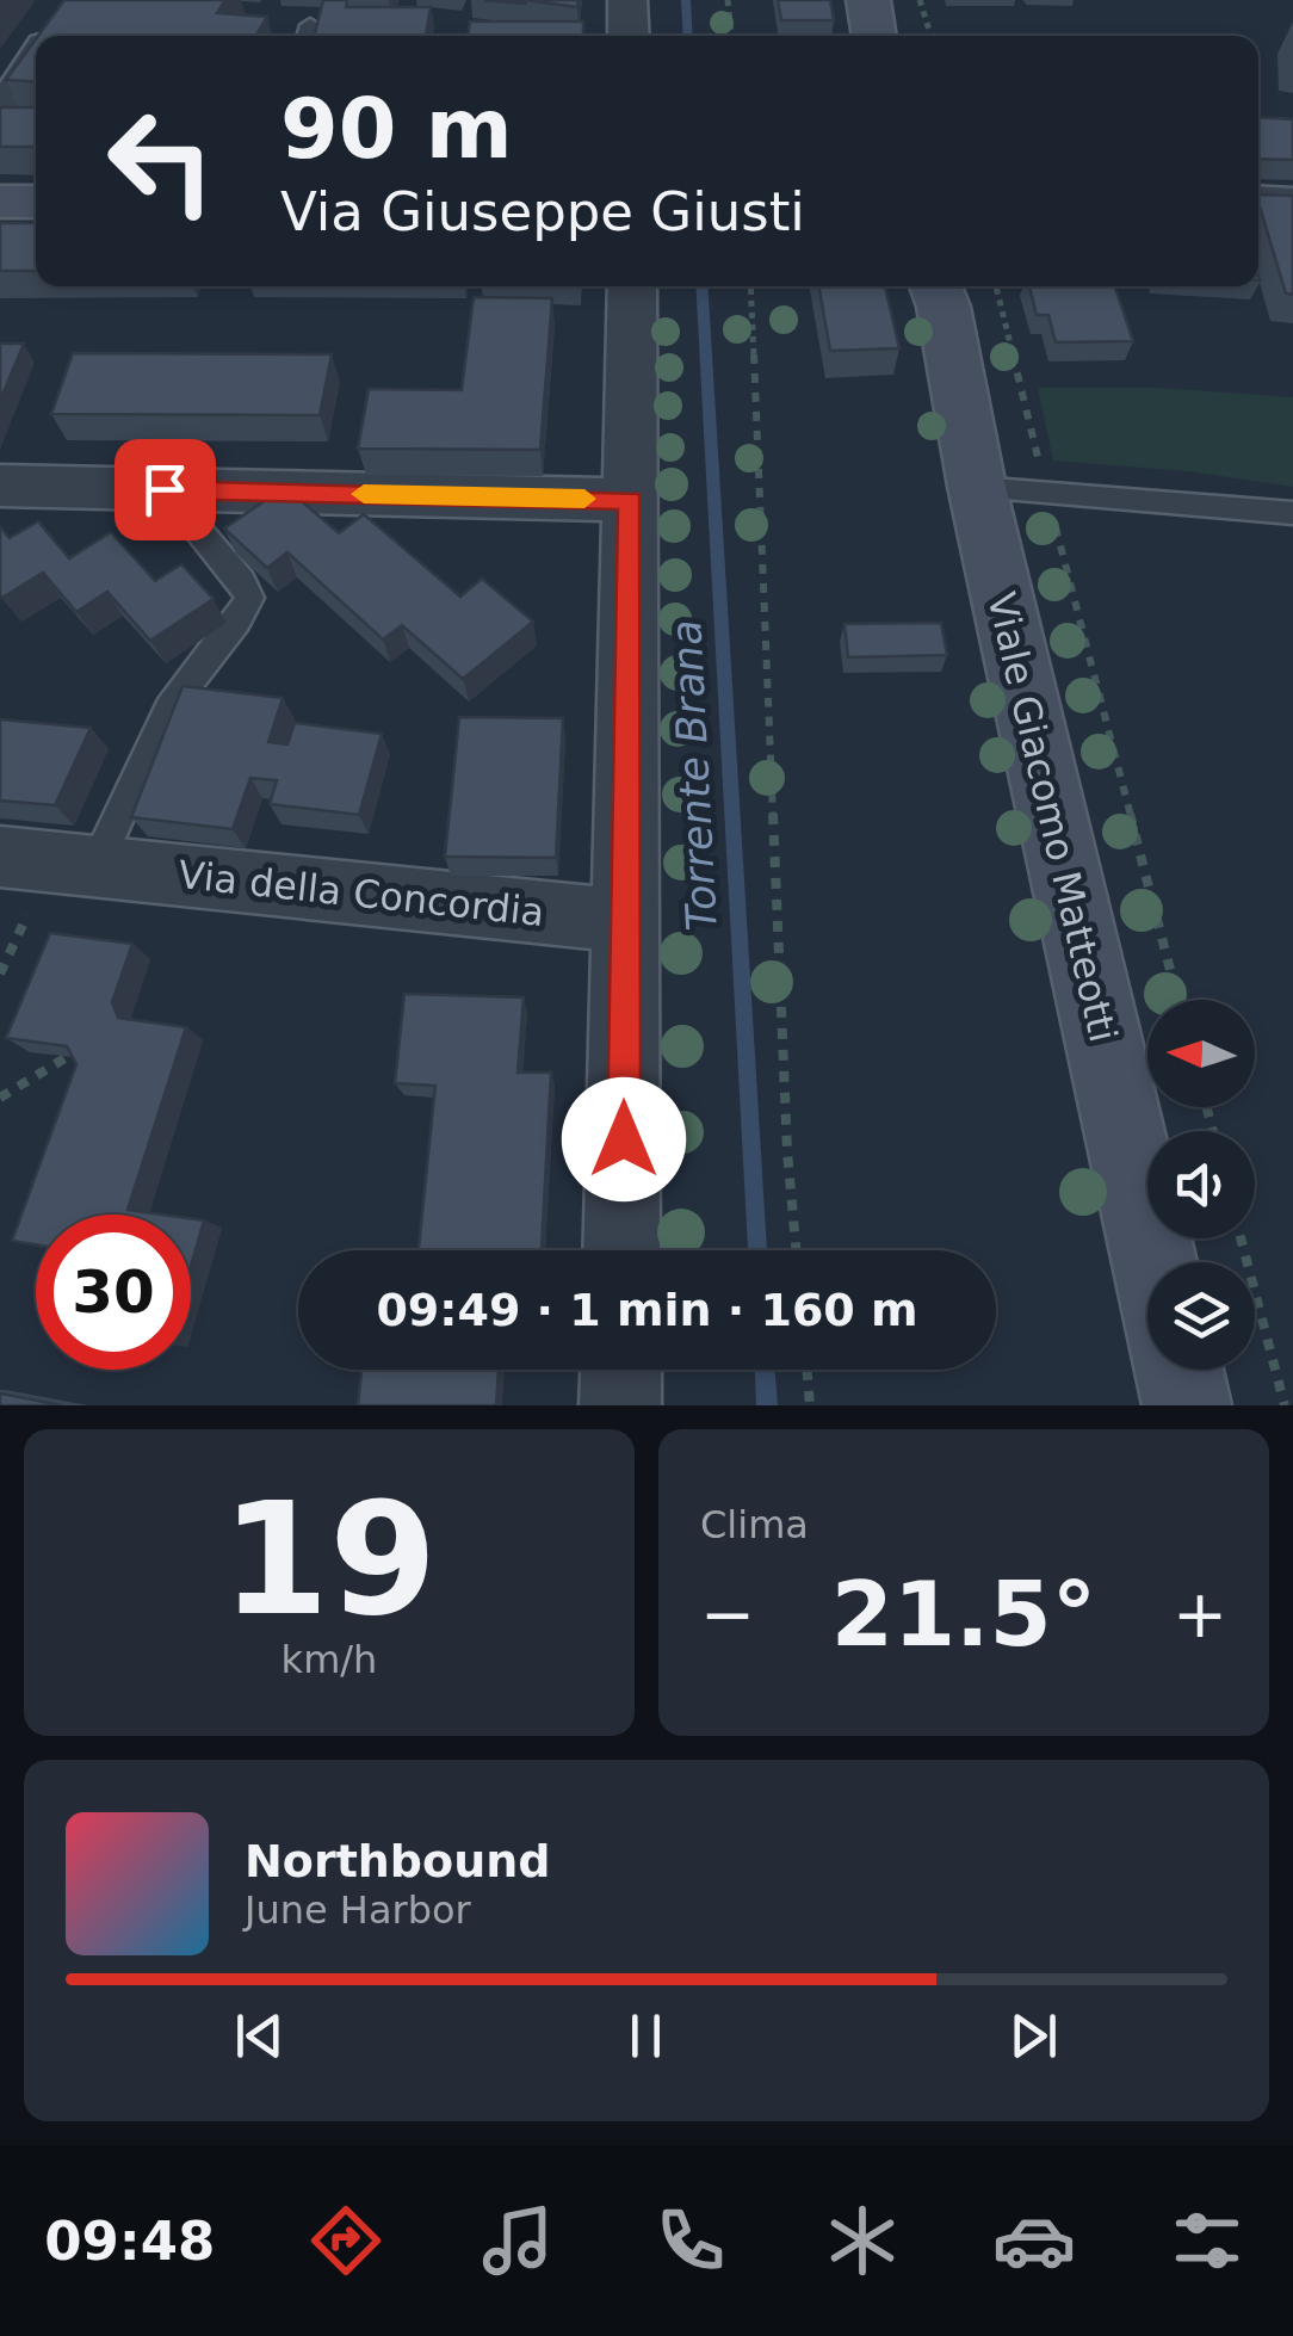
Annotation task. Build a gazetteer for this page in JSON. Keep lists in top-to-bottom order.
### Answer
{
  "streets": {
    "street": ["Viale Giacomo Matteotti", "Via della Concordia"]
  },
  "water": ["Torrente Brana"],
  "north": "left",
  "page": {
    "turn": ["90 m", "Via Giuseppe Giusti"],
    "limit": "30",
    "trip": "09:49 · 1 min · 160 m",
    "tile": [
      ["19", "km/h"],
      "Clima"
    ],
    "heat": ["−", "21.5°", "+"],
    "song": ["Northbound", "June Harbor"],
    "tabs": "09:48"
  }
}
